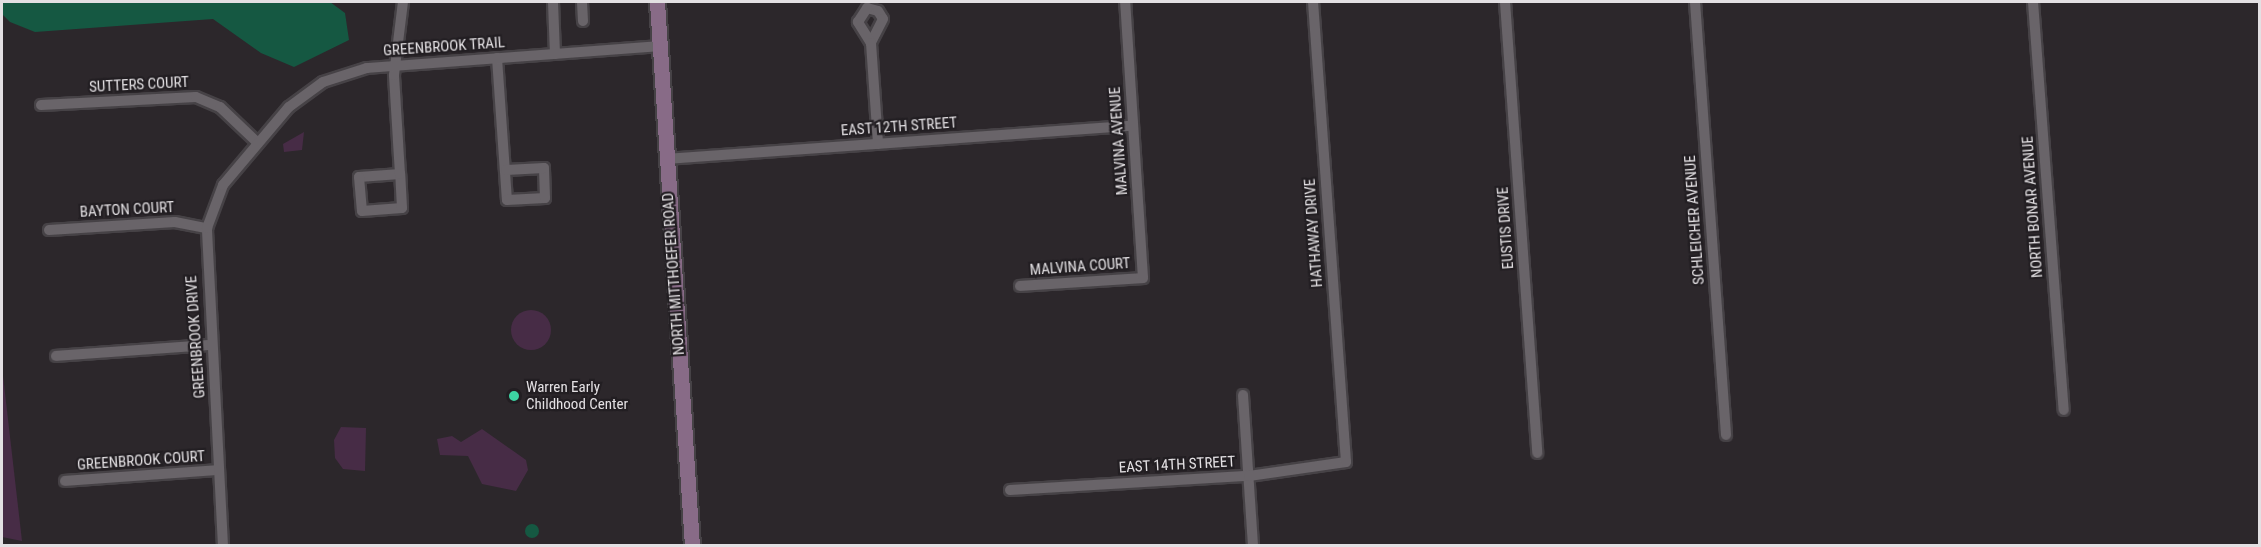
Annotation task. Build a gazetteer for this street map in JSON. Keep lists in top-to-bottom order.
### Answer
{
  "streets": {
    "main road": ["NORTH MITTHOEFER ROAD"],
    "street": [
      "GREENBROOK TRAIL",
      "SUTTERS COURT",
      "EAST 12TH STREET",
      "MALVINA AVENUE",
      "NORTH BONAR AVENUE",
      "BAYTON COURT",
      "SCHLEICHER AVENUE",
      "EUSTIS DRIVE",
      "HATHAWAY DRIVE",
      "MALVINA COURT",
      "GREENBROOK DRIVE",
      "GREENBROOK COURT",
      "EAST 14TH STREET"
    ]
  },
  "crossings": [
    ["GREENBROOK TRAIL", "SUTTERS COURT"],
    ["GREENBROOK TRAIL", "NORTH MITTHOEFER ROAD"],
    ["GREENBROOK TRAIL", "GREENBROOK DRIVE"],
    ["SUTTERS COURT", "GREENBROOK DRIVE"],
    ["EAST 12TH STREET", "MALVINA AVENUE"],
    ["EAST 12TH STREET", "NORTH MITTHOEFER ROAD"],
    ["MALVINA AVENUE", "MALVINA COURT"],
    ["BAYTON COURT", "GREENBROOK DRIVE"],
    ["HATHAWAY DRIVE", "EAST 14TH STREET"],
    ["GREENBROOK DRIVE", "GREENBROOK COURT"]
  ],
  "places": ["Warren Early Childhood Center"]
}
